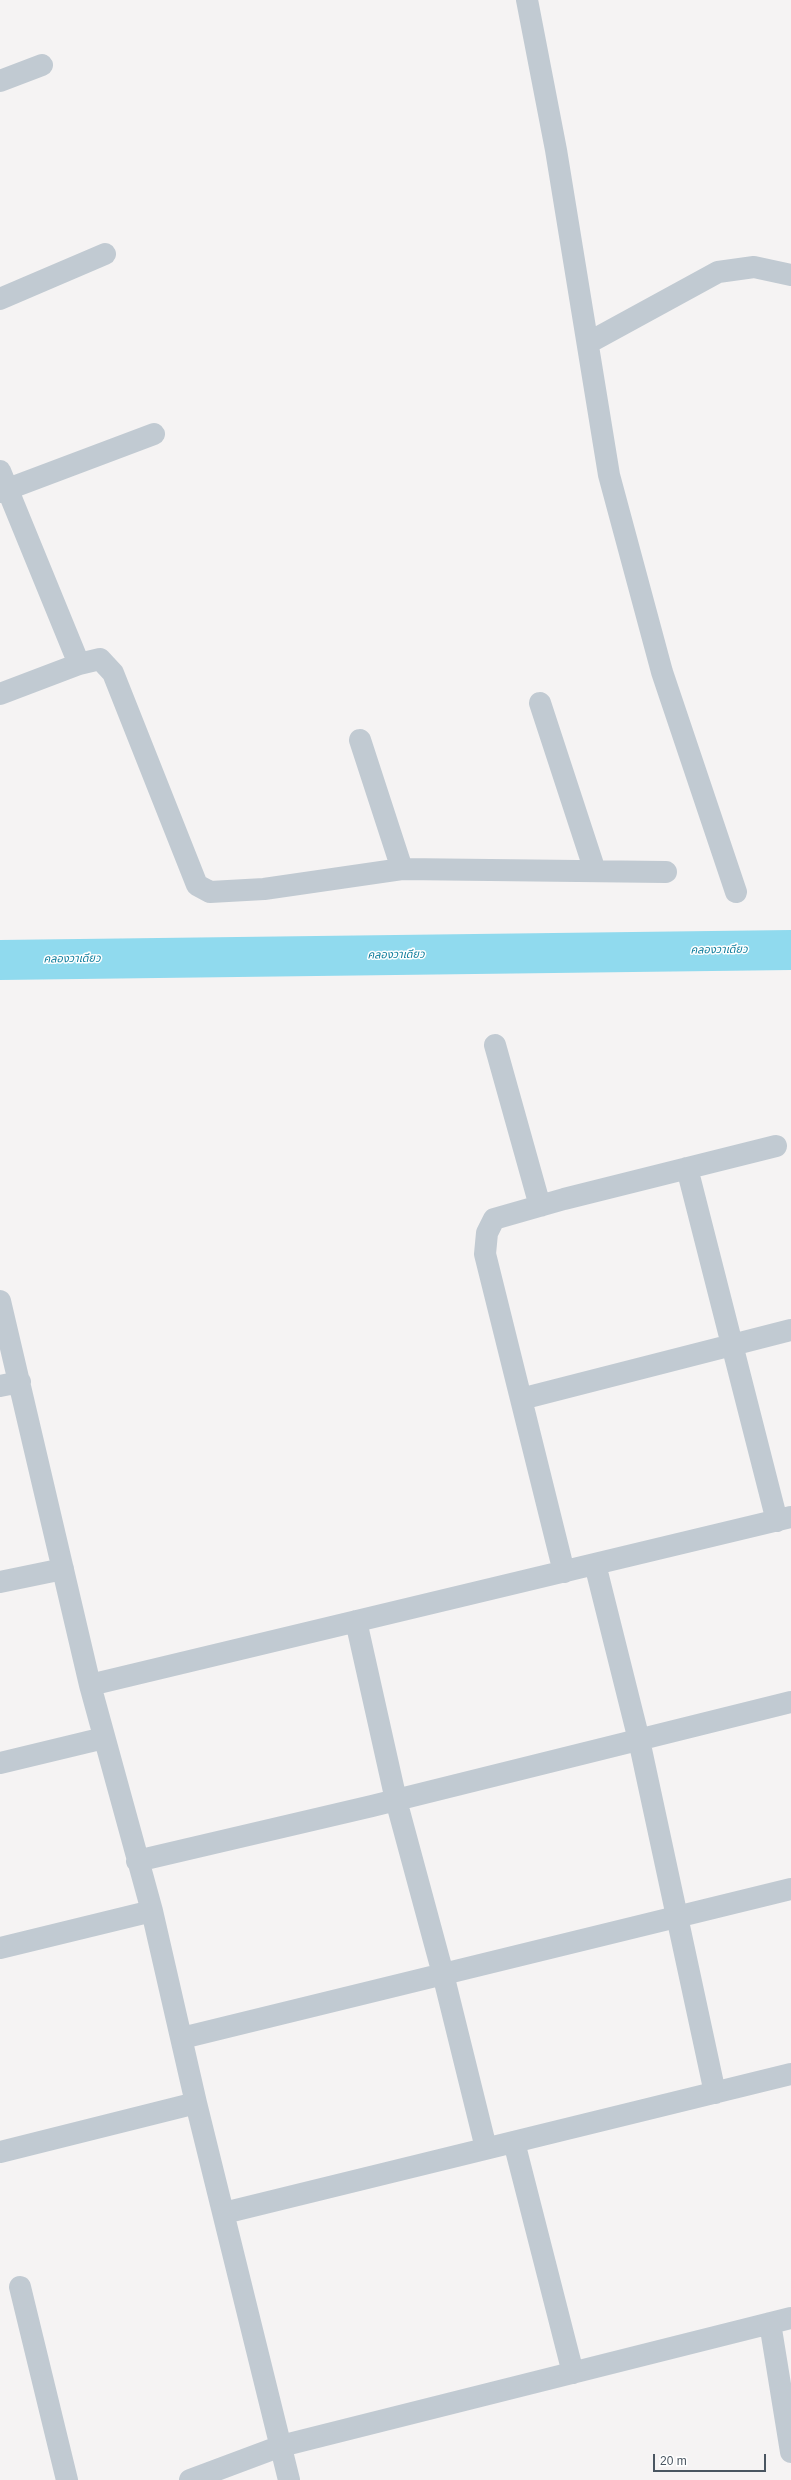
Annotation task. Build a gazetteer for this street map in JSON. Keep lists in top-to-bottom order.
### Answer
{
  "water": ["คลองวาเดียว"],
  "scale_bar": "20 m"
}
